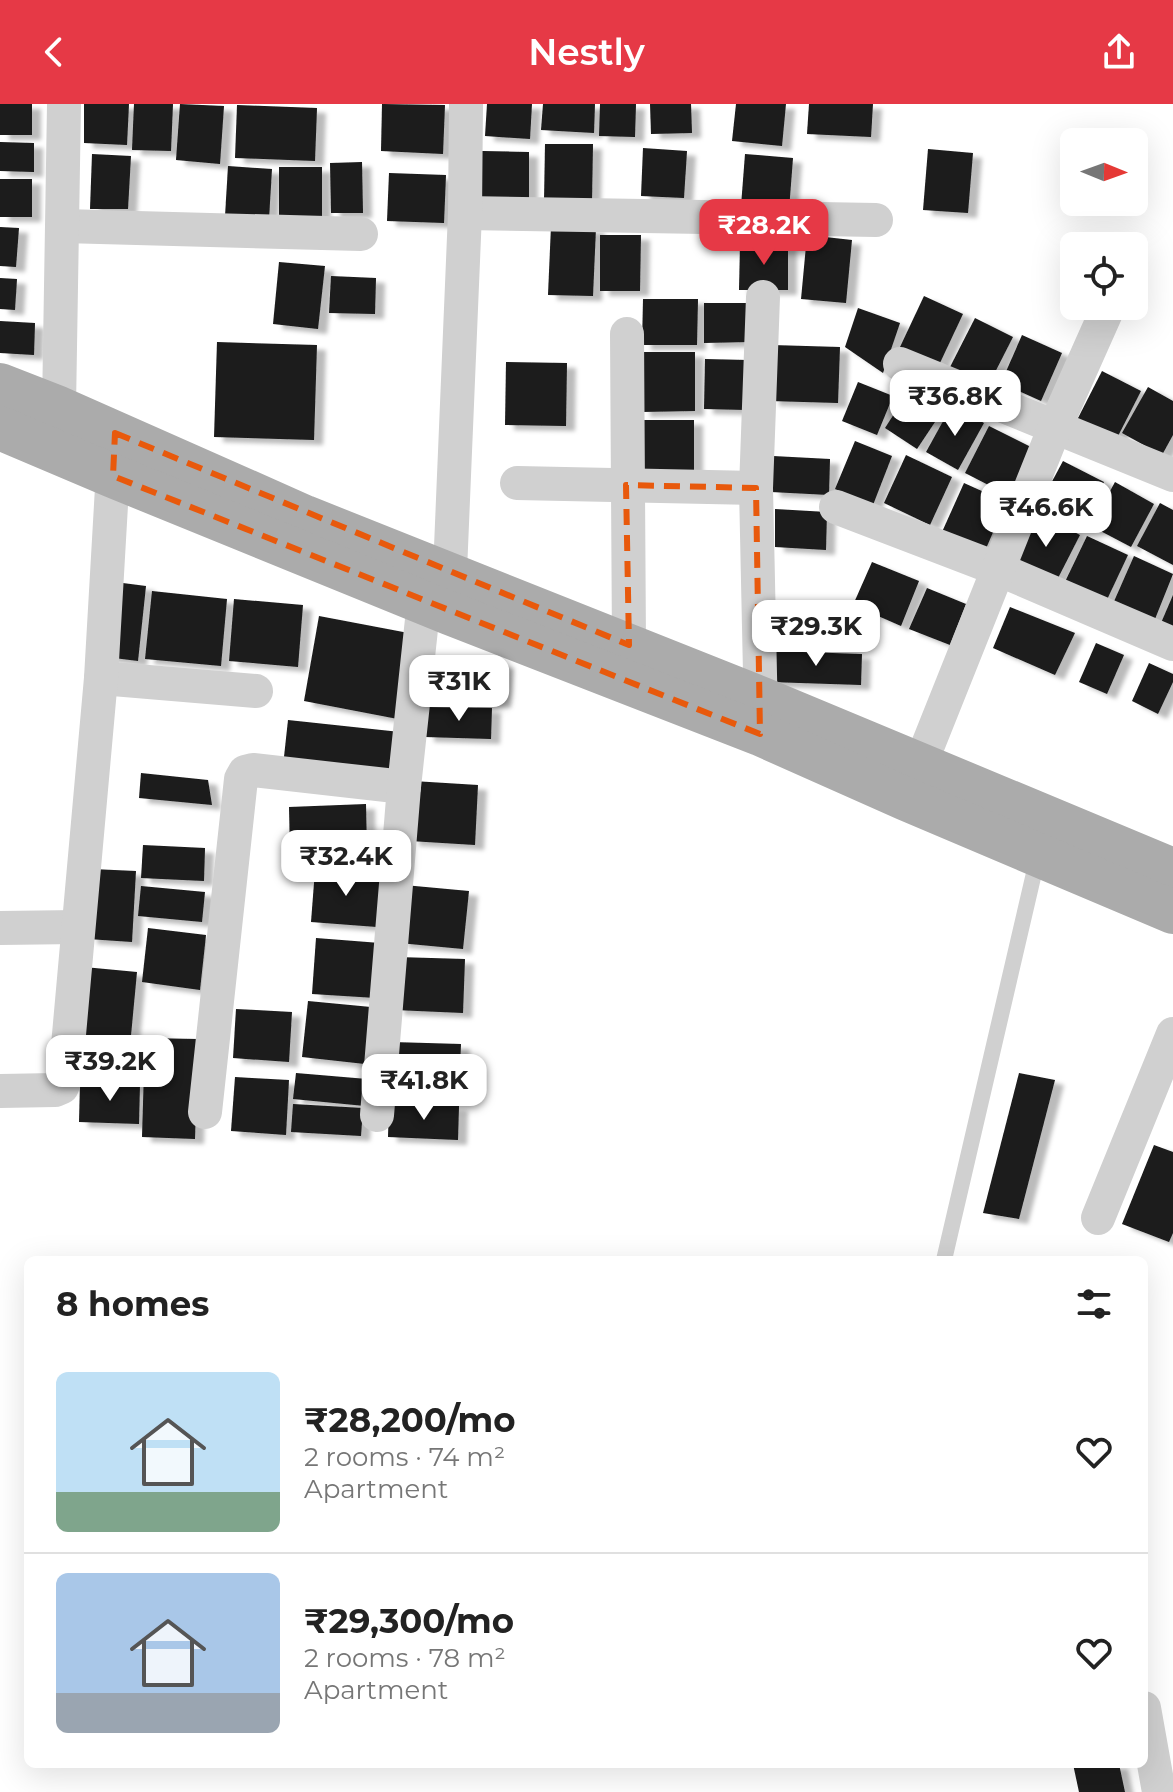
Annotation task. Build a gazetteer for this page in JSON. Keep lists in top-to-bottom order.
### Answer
{
  "north": "right",
  "page": {
    "header": "Nestly",
    "price": [
      "₹28.2K",
      "₹36.8K",
      "₹46.6K",
      "₹29.3K",
      "₹31K",
      "₹32.4K",
      "₹39.2K",
      "₹41.8K"
    ],
    "heading": "8 homes",
    "list": [
      {
        "name": "₹28,200/mo",
        "note": "2 rooms · 74 m² · Apartment"
      },
      {
        "name": "₹29,300/mo",
        "note": "2 rooms · 78 m² · Apartment"
      }
    ]
  }
}
